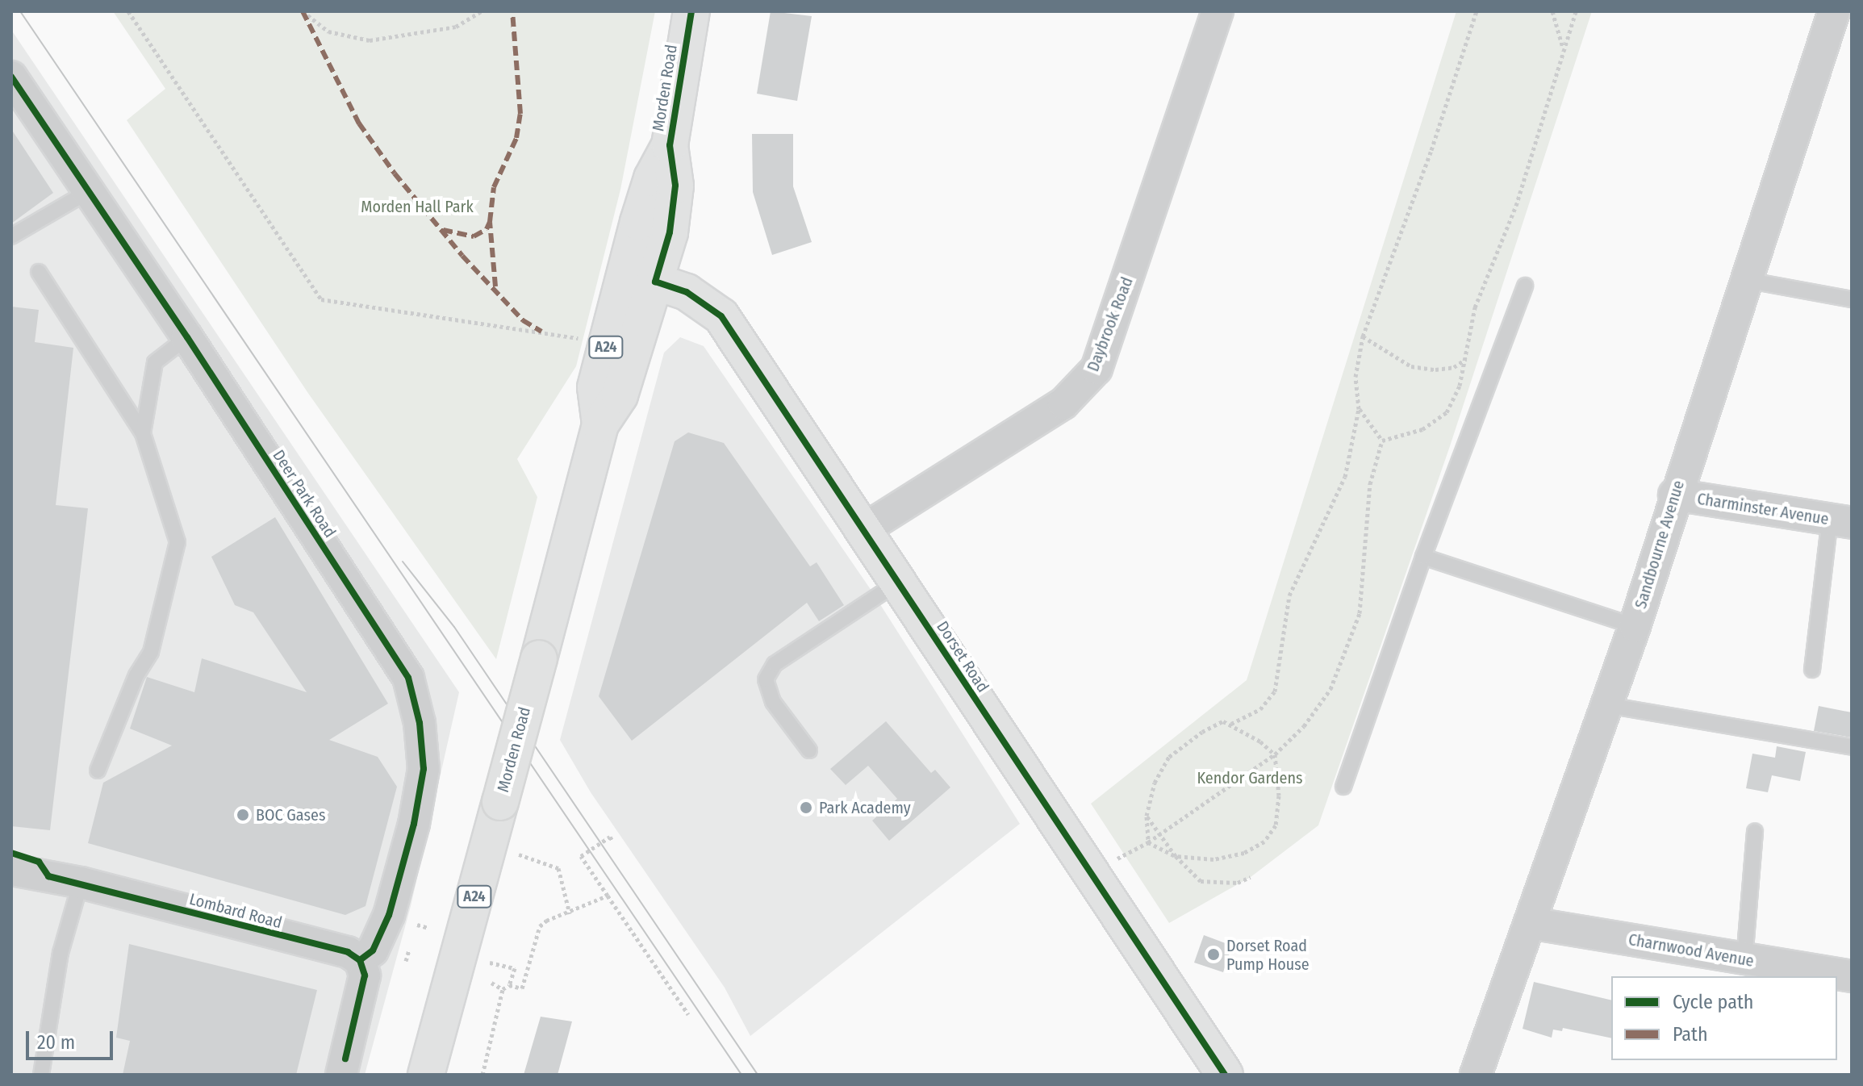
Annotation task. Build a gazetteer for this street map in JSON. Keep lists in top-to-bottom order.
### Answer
{
  "streets": {
    "main road": ["Morden Road", "A24", "Dorset Road"],
    "street": [
      "Daybrook Road",
      "Deer Park Road",
      "Charminster Avenue",
      "Sandbourne Avenue",
      "Lombard Road",
      "Charnwood Avenue"
    ]
  },
  "crossings": [
    ["Morden Road", "Dorset Road"],
    ["Daybrook Road", "Dorset Road"],
    ["Deer Park Road", "Lombard Road"],
    ["Charminster Avenue", "Sandbourne Avenue"],
    ["Sandbourne Avenue", "Charnwood Avenue"]
  ],
  "parks": ["Morden Hall Park", "Kendor Gardens"],
  "places": ["Park Academy", "BOC Gases", "Dorset Road Pump House"],
  "legend": ["Cycle path", "Path"],
  "scale_bar": "20 m"
}
